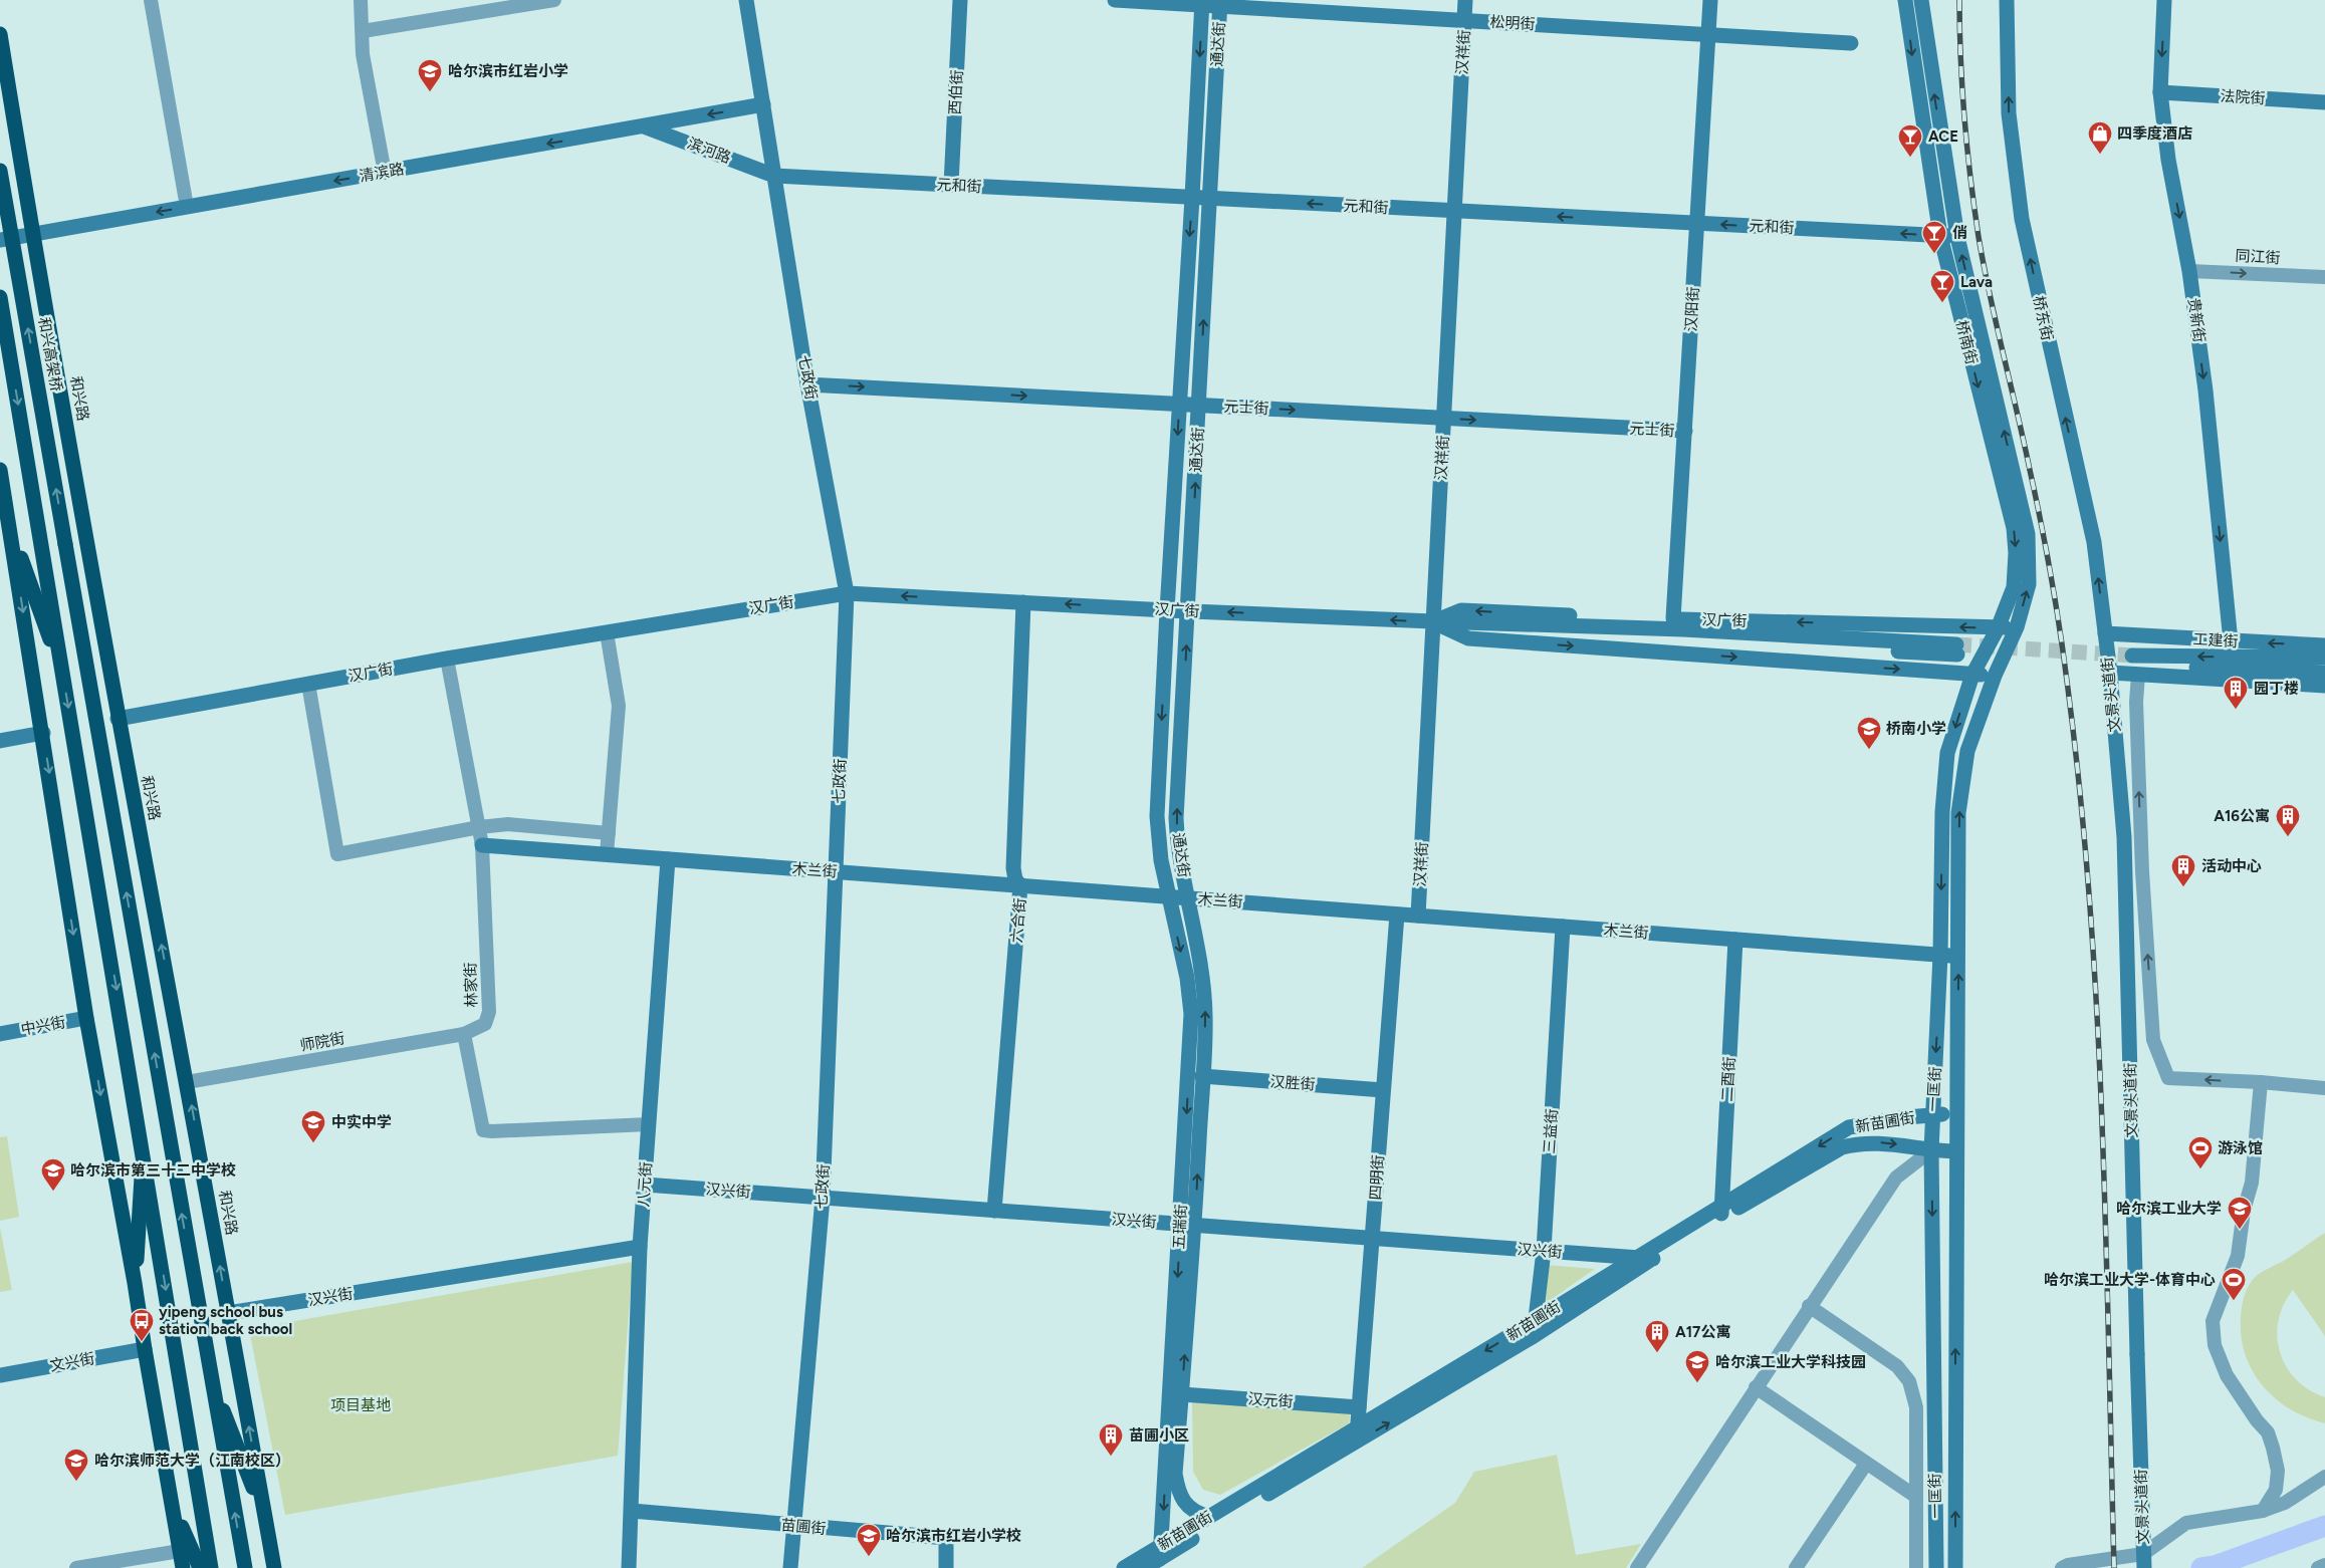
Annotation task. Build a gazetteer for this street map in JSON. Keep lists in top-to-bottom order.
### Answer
{
  "streets": {
    "highway": ["和兴高架桥", "和兴路"],
    "street": [
      "松明街",
      "通达街",
      "汉祥街",
      "西伯街",
      "法院街",
      "滨河路",
      "清滨路",
      "元和街",
      "同江街",
      "汉阳街",
      "桥东街",
      "贵新街",
      "桥南街",
      "七政街",
      "元士街",
      "汉广街",
      "工建街",
      "文景头道街",
      "木兰街",
      "六合街",
      "林家街",
      "中兴街",
      "师院街",
      "二酉街",
      "汉胜街",
      "一匡街",
      "新苗圃街",
      "三益街",
      "四明街",
      "八元街",
      "汉兴街",
      "五瑞街",
      "文兴街",
      "汉元街",
      "苗圃街"
    ]
  },
  "crossings": [
    ["松明街", "通达街"],
    ["松明街", "汉祥街"],
    ["松明街", "汉阳街"],
    ["通达街", "元和街"],
    ["通达街", "元士街"],
    ["通达街", "汉广街"],
    ["通达街", "木兰街"],
    ["通达街", "五瑞街"],
    ["汉祥街", "元和街"],
    ["汉祥街", "元士街"],
    ["汉祥街", "汉广街"],
    ["汉祥街", "木兰街"],
    ["西伯街", "元和街"],
    ["法院街", "贵新街"],
    ["滨河路", "清滨路"],
    ["滨河路", "元和街"],
    ["滨河路", "七政街"],
    ["清滨路", "七政街"],
    ["清滨路", "和兴路"],
    ["元和街", "汉阳街"],
    ["元和街", "桥南街"],
    ["元和街", "七政街"],
    ["同江街", "贵新街"],
    ["汉阳街", "元士街"],
    ["汉阳街", "汉广街"],
    ["桥东街", "工建街"],
    ["桥东街", "文景头道街"],
    ["贵新街", "工建街"],
    ["桥南街", "汉广街"],
    ["桥南街", "一匡街"],
    ["七政街", "元士街"],
    ["七政街", "汉广街"],
    ["七政街", "木兰街"],
    ["七政街", "汉兴街"],
    ["七政街", "苗圃街"],
    ["和兴路", "汉广街"],
    ["和兴路", "师院街"],
    ["和兴路", "汉兴街"],
    ["汉广街", "六合街"],
    ["汉广街", "林家街"],
    ["汉广街", "一匡街"],
    ["工建街", "文景头道街"],
    ["木兰街", "六合街"],
    ["木兰街", "林家街"],
    ["木兰街", "二酉街"],
    ["木兰街", "一匡街"],
    ["木兰街", "三益街"],
    ["木兰街", "四明街"],
    ["木兰街", "八元街"],
    ["木兰街", "五瑞街"],
    ["六合街", "汉兴街"],
    ["林家街", "师院街"],
    ["二酉街", "新苗圃街"],
    ["汉胜街", "四明街"],
    ["汉胜街", "五瑞街"],
    ["一匡街", "新苗圃街"],
    ["新苗圃街", "三益街"],
    ["新苗圃街", "四明街"],
    ["新苗圃街", "汉兴街"],
    ["新苗圃街", "五瑞街"],
    ["三益街", "汉兴街"],
    ["四明街", "汉兴街"],
    ["四明街", "汉元街"],
    ["八元街", "汉兴街"],
    ["八元街", "苗圃街"],
    ["汉兴街", "五瑞街"],
    ["五瑞街", "汉元街"]
  ],
  "one_way": [
    "清滨路",
    "元和街",
    "同江街",
    "桥东街",
    "贵新街",
    "元士街"
  ],
  "parks": ["项目基地"],
  "places": {
    "school or university": [
      "哈尔滨市红岩小学",
      "桥南小学",
      "中实中学",
      "哈尔滨市第三十二中学校",
      "哈尔滨工业大学",
      "哈尔滨工业大学科技园",
      "哈尔滨师范大学（江南校区）",
      "哈尔滨市红岩小学校"
    ],
    "shop": ["四季度酒店"],
    "bar": ["ACE", "俏", "Lava"],
    "building": [
      "园丁楼",
      "A16公寓",
      "活动中心",
      "A17公寓",
      "苗圃小区"
    ],
    "sports": ["游泳馆", "哈尔滨工业大学-体育中心"],
    "bus stop": ["yipeng school bus station back school"]
  }
}
